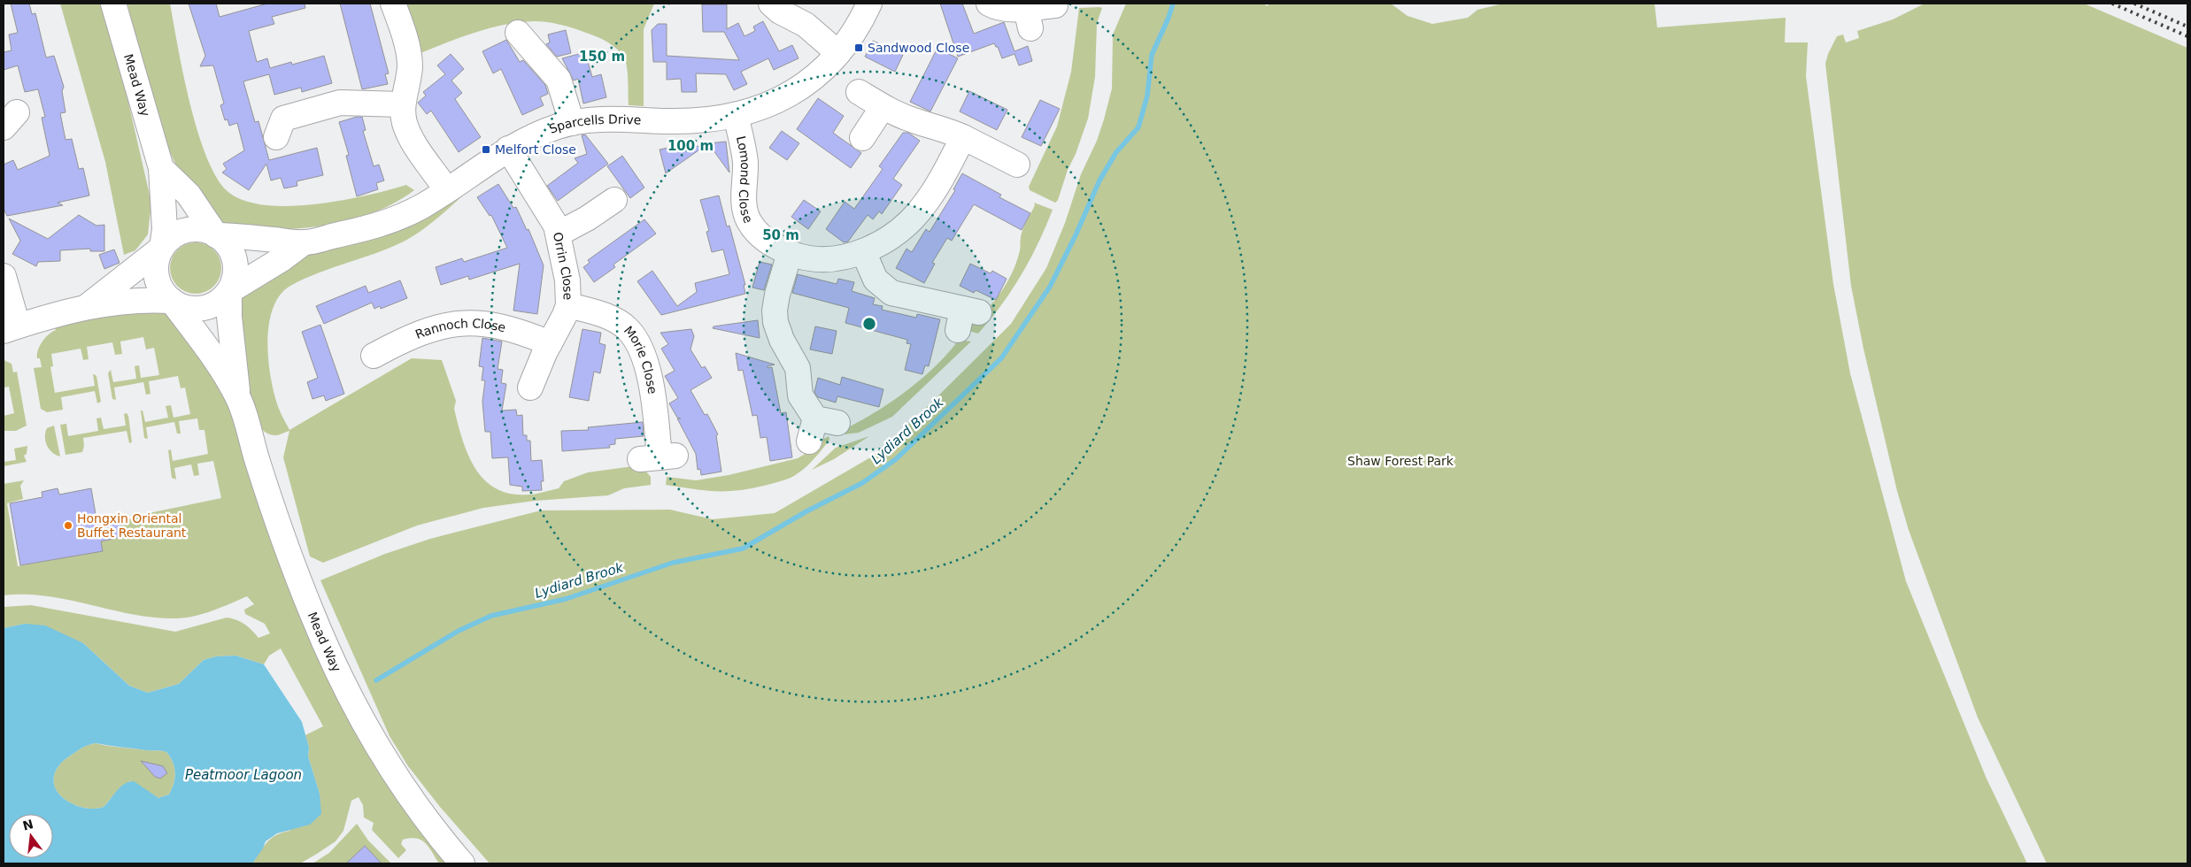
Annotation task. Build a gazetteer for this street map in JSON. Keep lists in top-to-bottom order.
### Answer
{
  "streets": {
    "street": [
      "Mead Way",
      "Sparcells Drive",
      "Lomond Close",
      "Orrin Close",
      "Rannoch Close",
      "Morie Close"
    ]
  },
  "crossings": [
    ["Mead Way", "Sparcells Drive"],
    ["Sparcells Drive", "Lomond Close"],
    ["Sparcells Drive", "Orrin Close"],
    ["Orrin Close", "Rannoch Close"],
    ["Orrin Close", "Morie Close"]
  ],
  "water": ["Lydiard Brook", "Peatmoor Lagoon"],
  "parks": ["Shaw Forest Park"],
  "places": {
    "transit": ["Sandwood Close", "Melfort Close"],
    "other": ["Hongxin Oriental Buffet Restaurant"]
  },
  "north": "top",
  "rings": ["150 m", "100 m", "50 m"]
}
